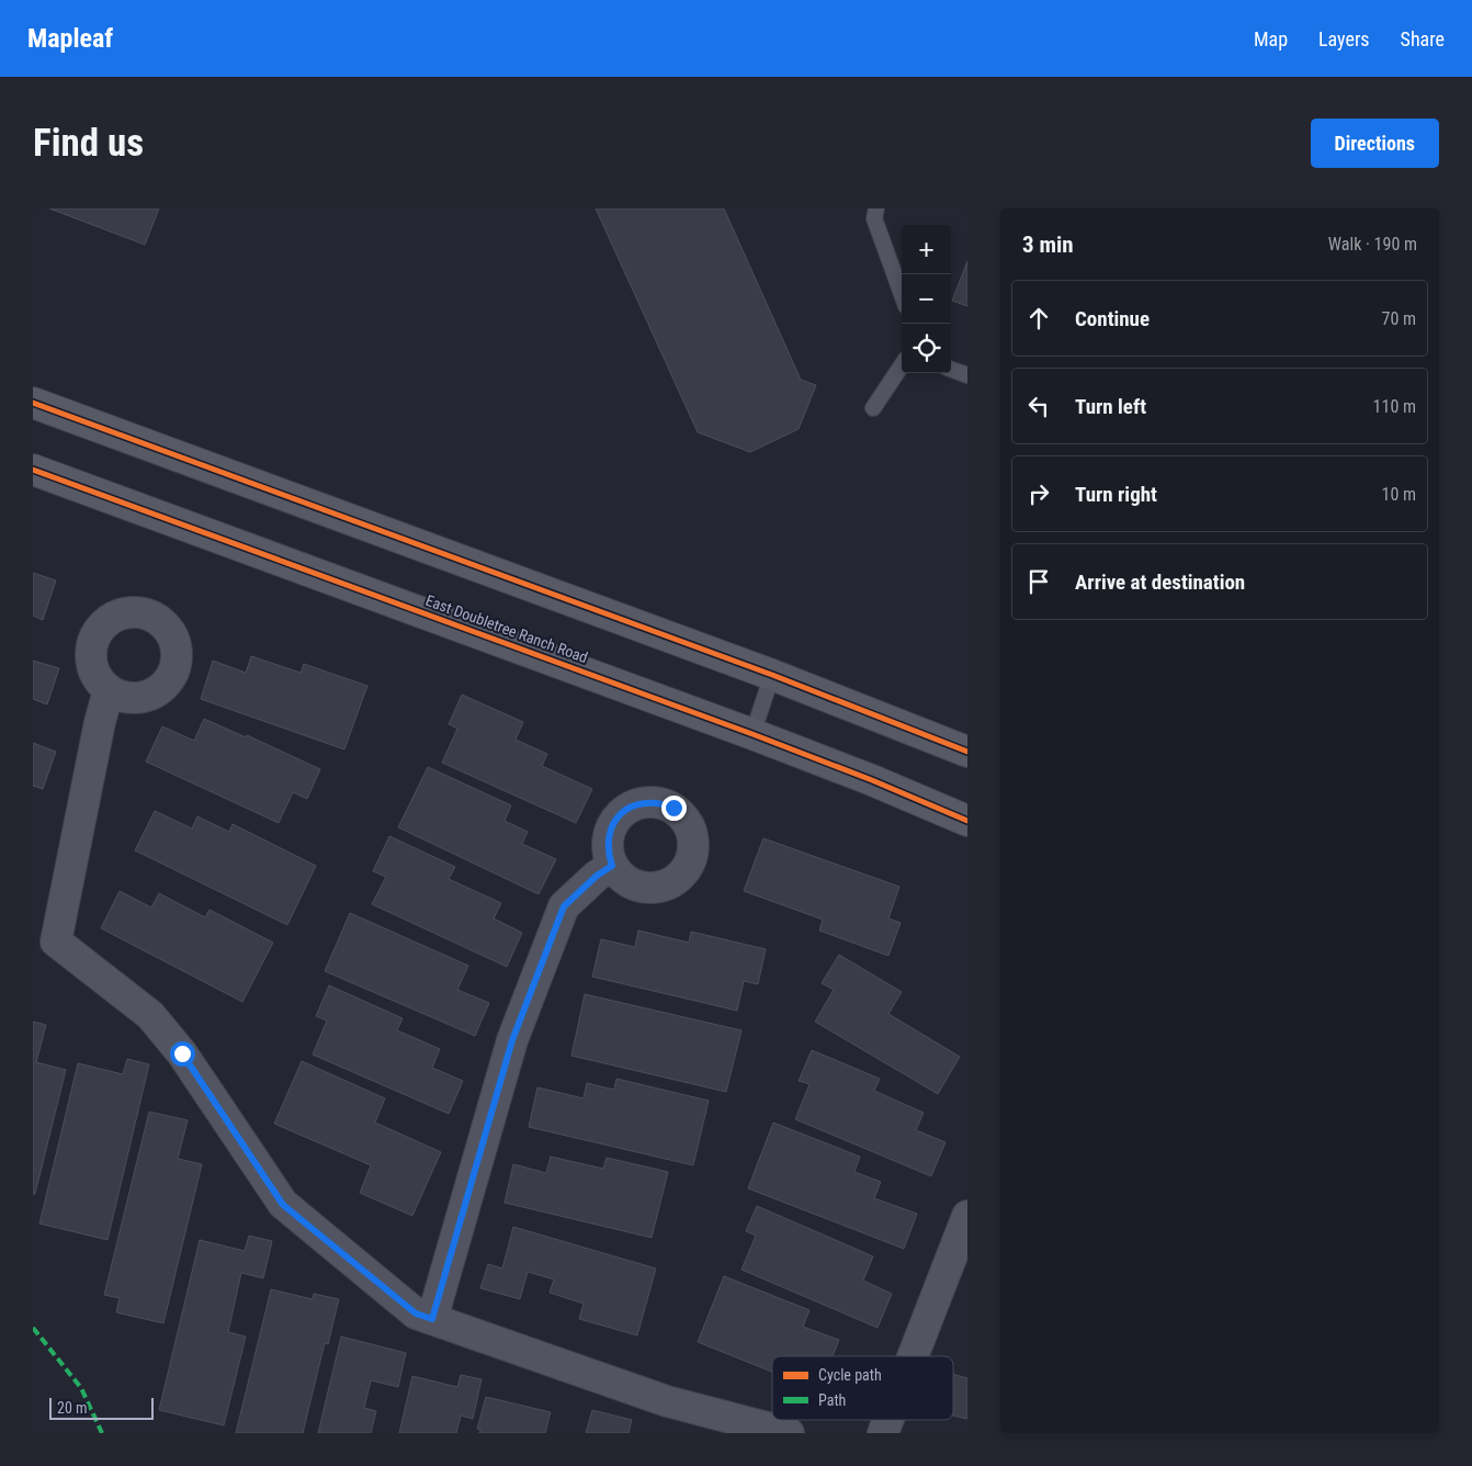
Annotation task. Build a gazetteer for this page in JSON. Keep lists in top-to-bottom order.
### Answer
{
  "streets": {
    "main road": ["East Doubletree Ranch Road"]
  },
  "legend": ["Cycle path", "Path"],
  "scale_bar": "20 m",
  "page": {
    "header": "Mapleaf",
    "nav": ["Map", "Layers", "Share"],
    "buttons": "Directions",
    "title": "Find us",
    "heading": ["3 min", "Walk · 190 m"],
    "map_buttons": ["+", "−"],
    "list": [
      ["Continue", "70 m"],
      ["Turn left", "110 m"],
      ["Turn right", "10 m"],
      "Arrive at destination"
    ],
    "scale": "20 m"
  }
}
